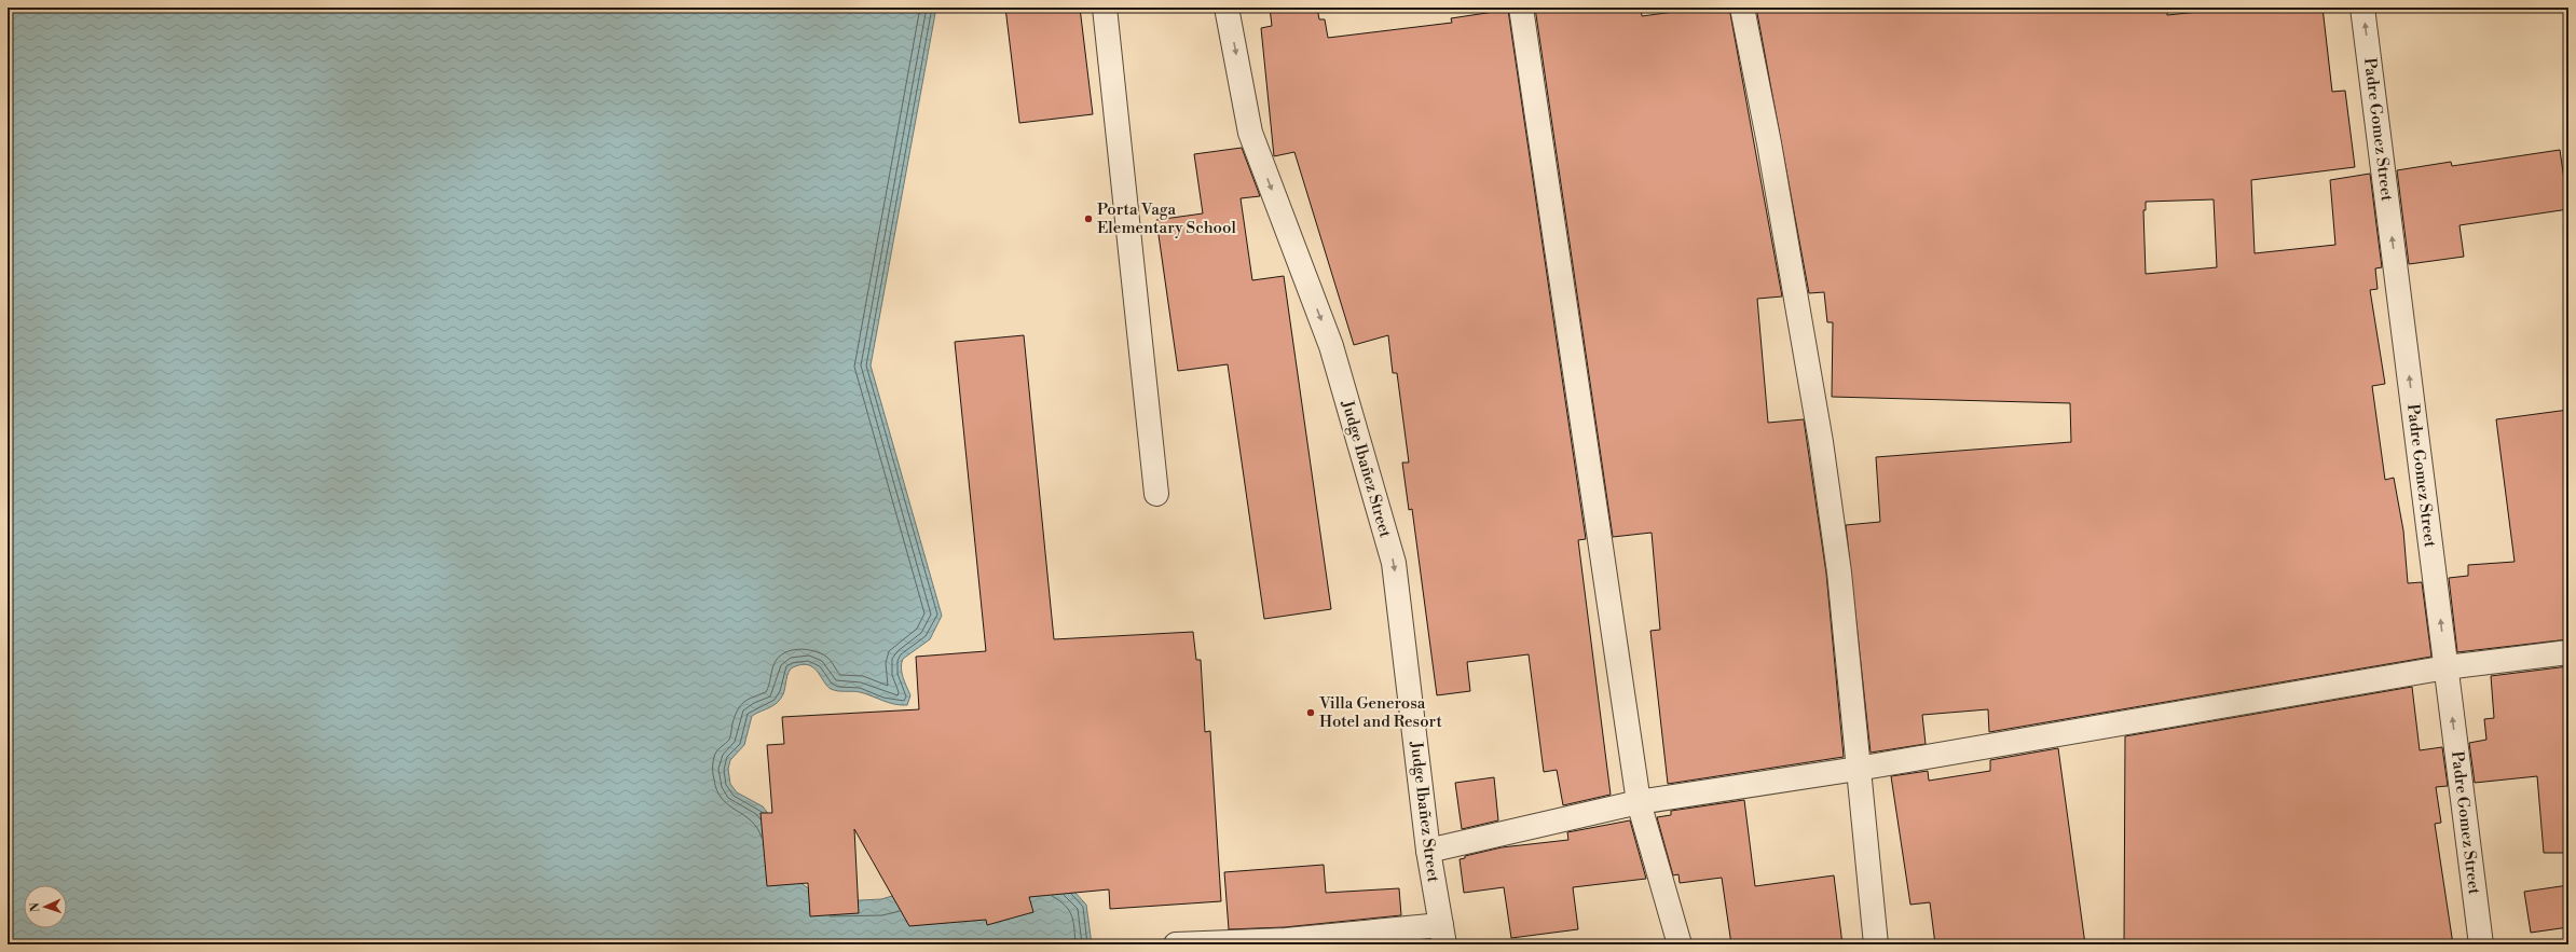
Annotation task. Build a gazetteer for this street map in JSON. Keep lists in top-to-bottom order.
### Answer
{
  "streets": {
    "street": ["Padre Gomez Street", "Judge Ibañez Street"]
  },
  "one_way": ["Padre Gomez Street"],
  "places": ["Porta Vaga Elementary School", "Villa Generosa Hotel and Resort"],
  "north": "left"
}
